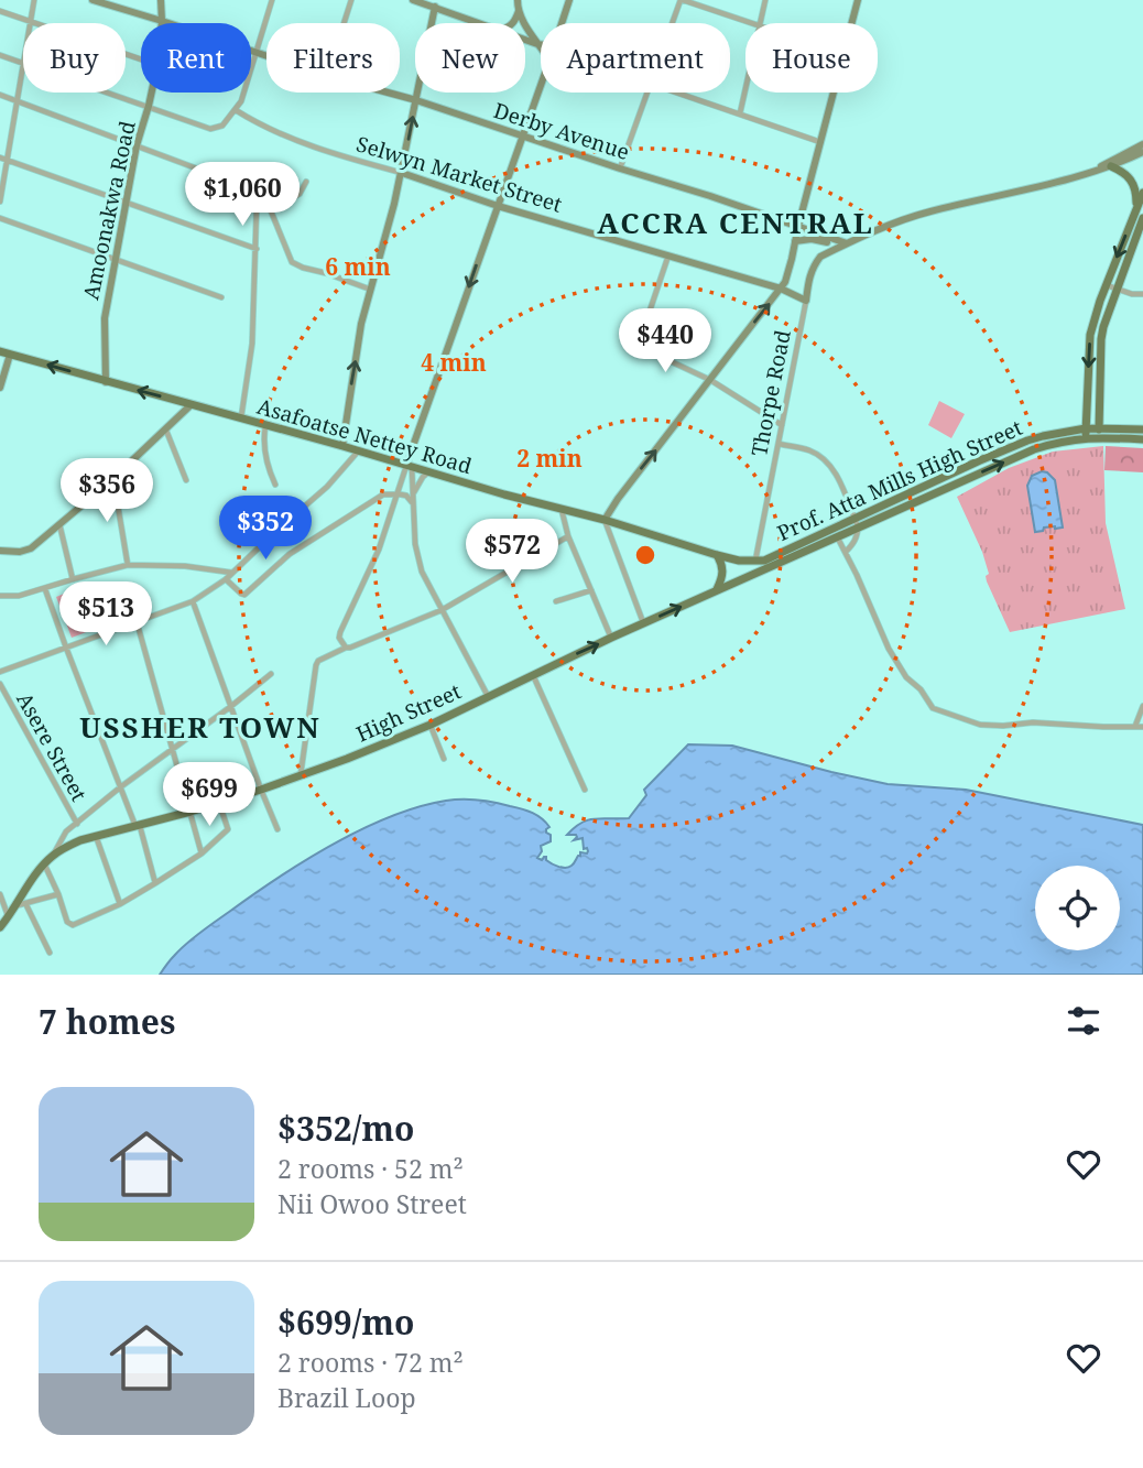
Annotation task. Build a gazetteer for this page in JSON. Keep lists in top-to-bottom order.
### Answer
{
  "streets": {
    "main road": [
      "Derby Avenue",
      "Selwyn Market Street",
      "Amoonakwa Road",
      "Thorpe Road",
      "Asafoatse Nettey Road",
      "Prof. Atta Mills High Street",
      "High Street"
    ],
    "street": ["Asere Street"]
  },
  "crossings": [
    ["Derby Avenue", "Amoonakwa Road"],
    ["Selwyn Market Street", "Thorpe Road"],
    ["Amoonakwa Road", "Asafoatse Nettey Road"],
    ["Thorpe Road", "Asafoatse Nettey Road"],
    ["Thorpe Road", "Prof. Atta Mills High Street"],
    ["Thorpe Road", "High Street"],
    ["Asafoatse Nettey Road", "Prof. Atta Mills High Street"],
    ["Asafoatse Nettey Road", "High Street"],
    ["Prof. Atta Mills High Street", "High Street"]
  ],
  "districts": ["ACCRA CENTRAL", "USSHER TOWN"],
  "page": {
    "chip": [
      "Buy",
      "Rent",
      "Filters",
      "New",
      "Apartment",
      "House"
    ],
    "price": [
      "$1,060",
      "$440",
      "$356",
      "$352",
      "$572",
      "$513",
      "$699"
    ],
    "heading": "7 homes",
    "list": [
      {
        "name": "$352/mo",
        "note": "2 rooms · 52 m² · Nii Owoo Street"
      },
      {
        "name": "$699/mo",
        "note": "2 rooms · 72 m² · Brazil Loop"
      }
    ]
  },
  "rings": ["6 min", "4 min", "2 min"]
}
